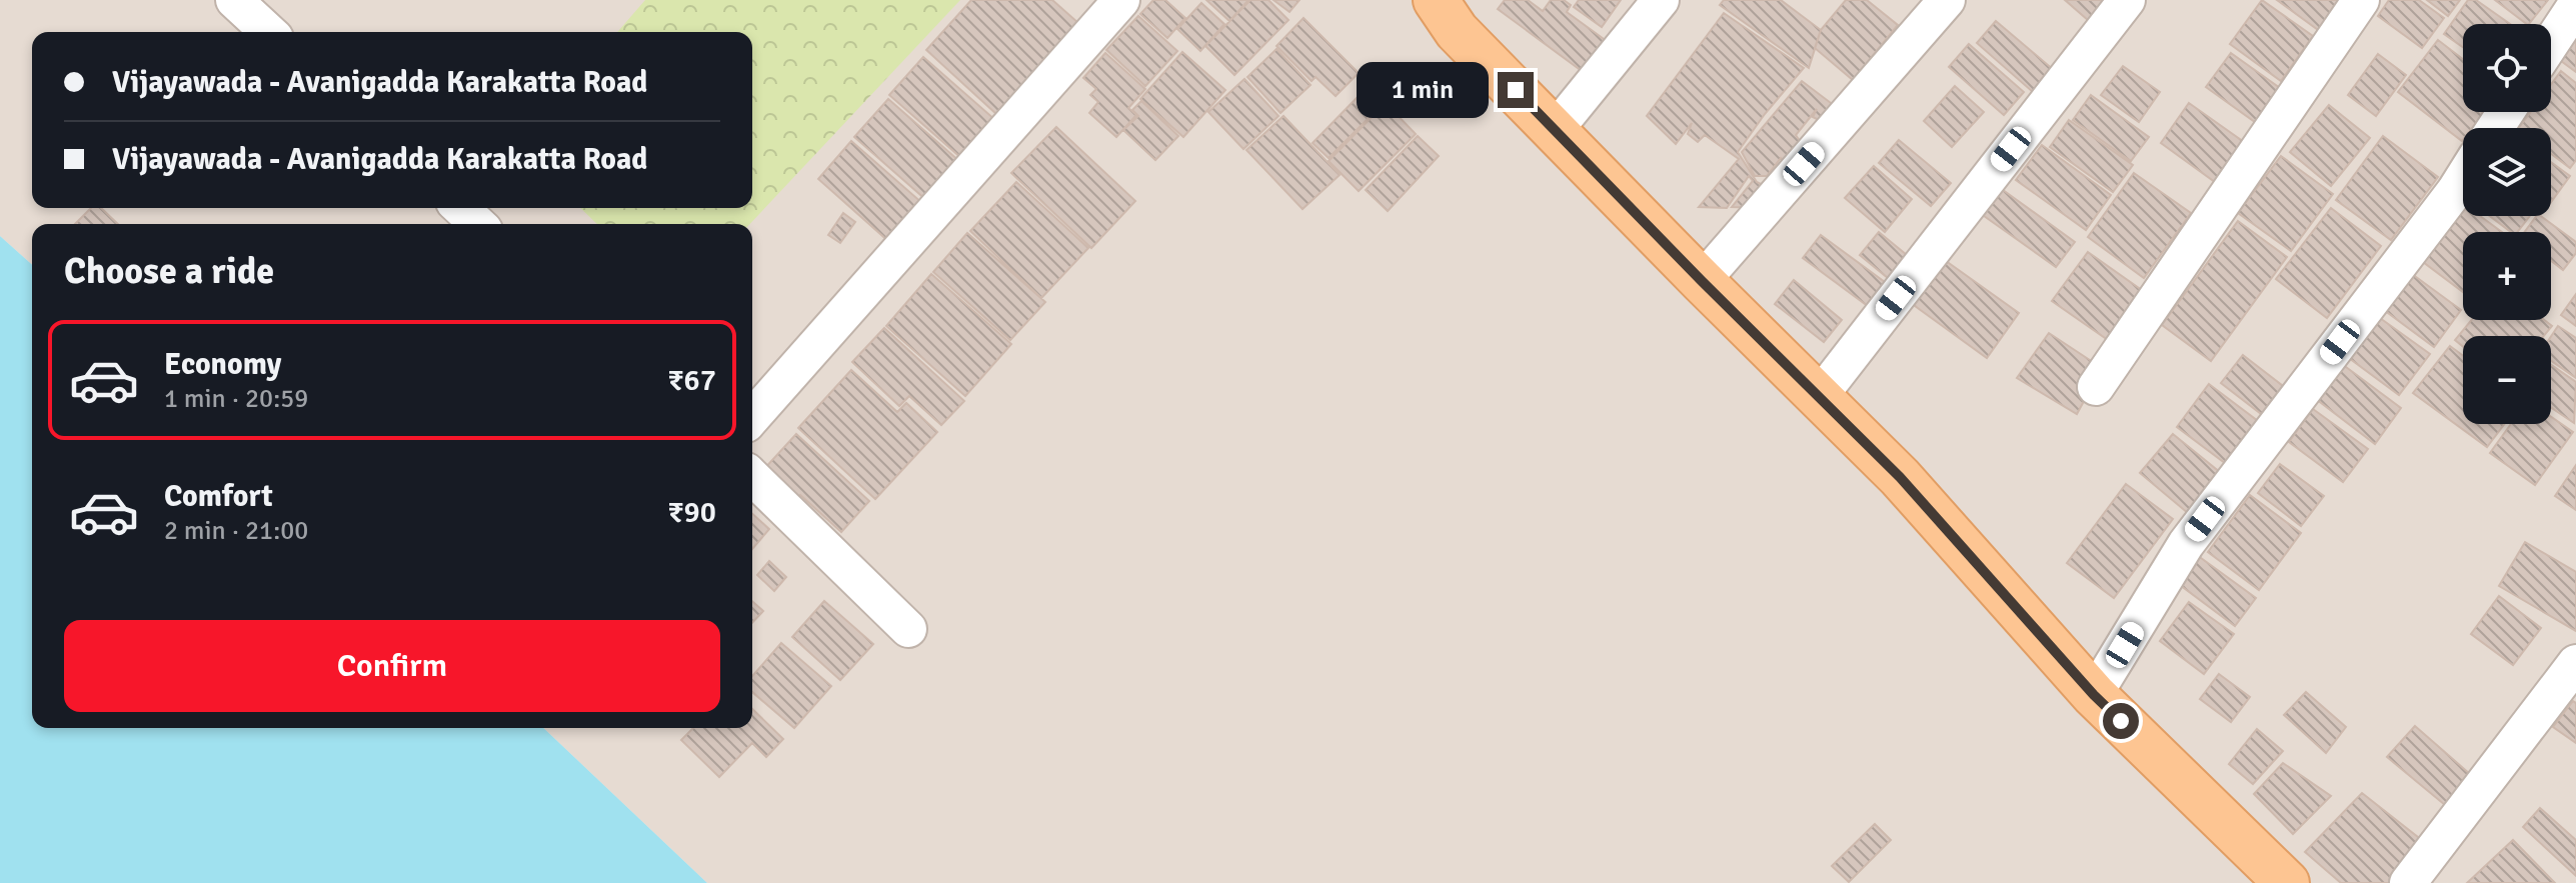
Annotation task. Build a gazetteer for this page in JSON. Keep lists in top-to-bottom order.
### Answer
{
  "page": {
    "map_buttons": ["+", "−"],
    "banner": ["Vijayawada - Avanigadda Karakatta Road", "Vijayawada - Avanigadda Karakatta Road"],
    "bubble": "1 min",
    "heading": "Choose a ride",
    "list": [
      {
        "name": "Economy",
        "note": "1 min · 20:59",
        "value": "₹67"
      },
      {
        "name": "Comfort",
        "note": "2 min · 21:00",
        "value": "₹90"
      }
    ],
    "buttons": "Confirm"
  }
}
